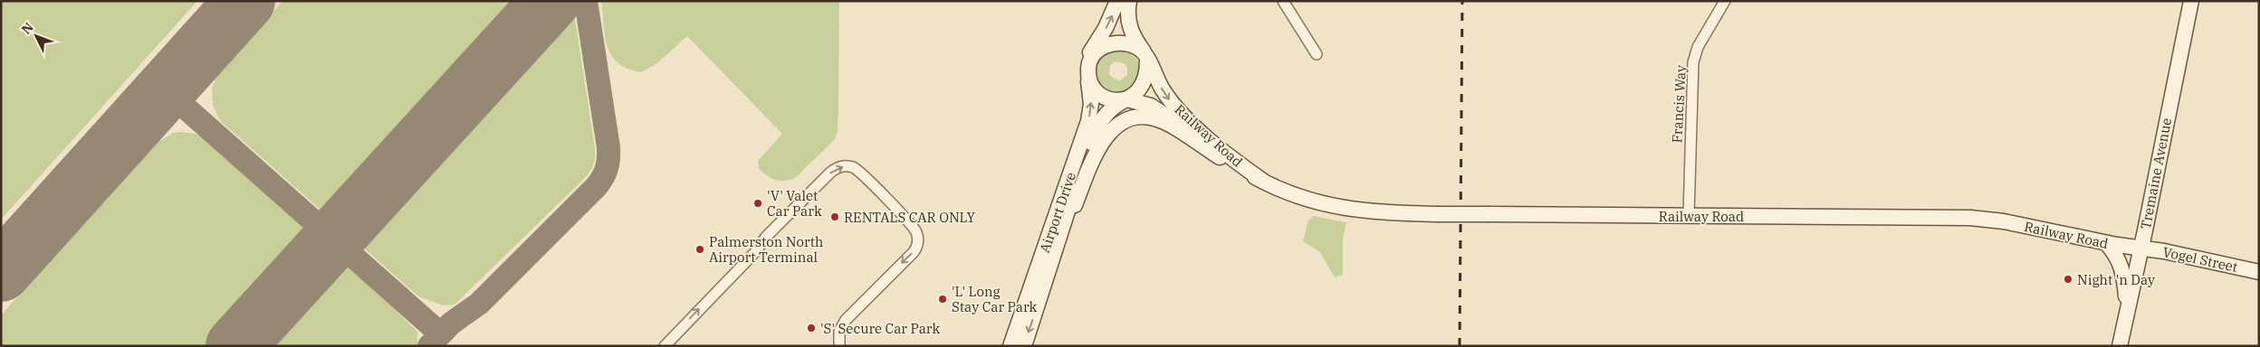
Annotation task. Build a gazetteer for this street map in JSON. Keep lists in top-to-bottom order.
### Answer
{
  "streets": {
    "main road": [
      "Railway Road",
      "Tremaine Avenue",
      "Airport Drive",
      "Vogel Street"
    ],
    "street": ["Francis Way"]
  },
  "crossings": [
    ["Francis Way", "Railway Road"],
    ["Railway Road", "Tremaine Avenue"],
    ["Railway Road", "Airport Drive"],
    ["Railway Road", "Vogel Street"],
    ["Tremaine Avenue", "Vogel Street"]
  ],
  "places": [
    "'V' Valet Car Park",
    "RENTALS CAR ONLY",
    "Palmerston North Airport Terminal",
    "Night 'n Day",
    "'L' Long Stay Car Park",
    "'S' Secure Car Park"
  ],
  "north": "top left"
}
